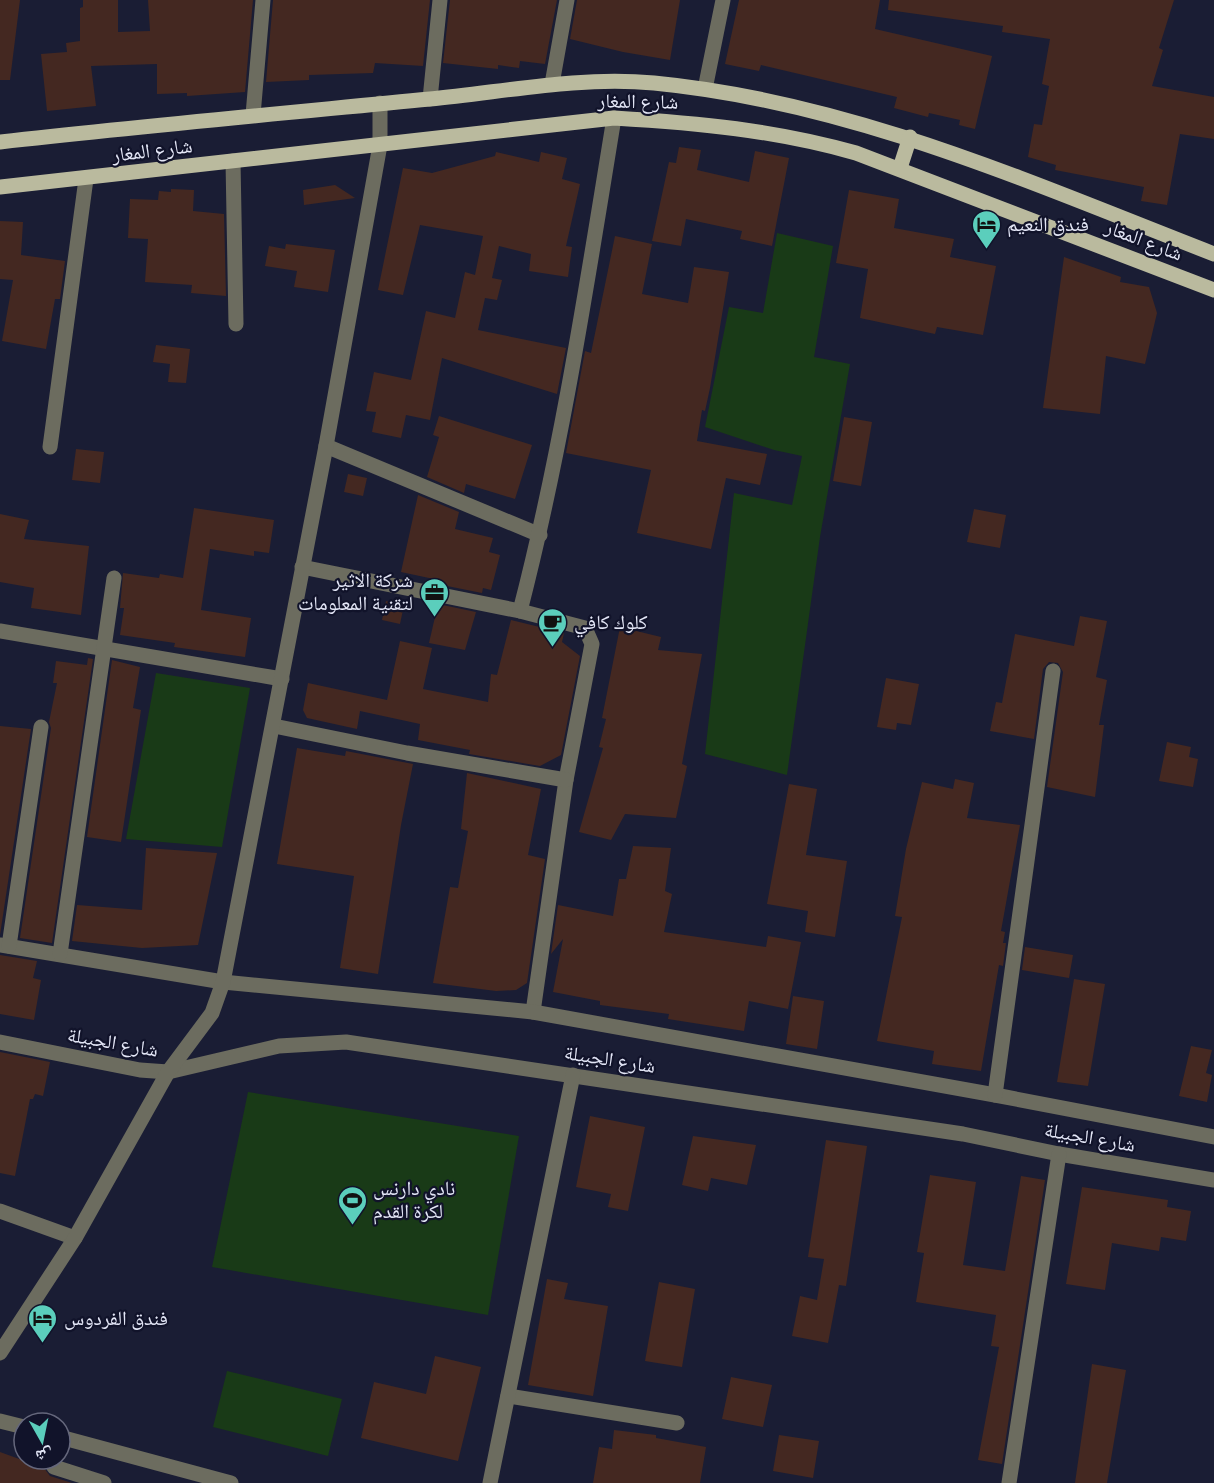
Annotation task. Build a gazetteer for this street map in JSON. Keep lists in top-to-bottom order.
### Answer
{
  "streets": {
    "main road": ["شارع المغار"],
    "street": ["شارع الجبيلة"]
  },
  "places": {
    "hotel": ["فندق النعيم", "فندق الفردوس"],
    "office": ["شركة الاثير لتقنية المعلومات"],
    "cafe": ["كلوك كافي"],
    "sports": ["نادي دارنس لكرة القدم"]
  },
  "north": "bottom"
}
